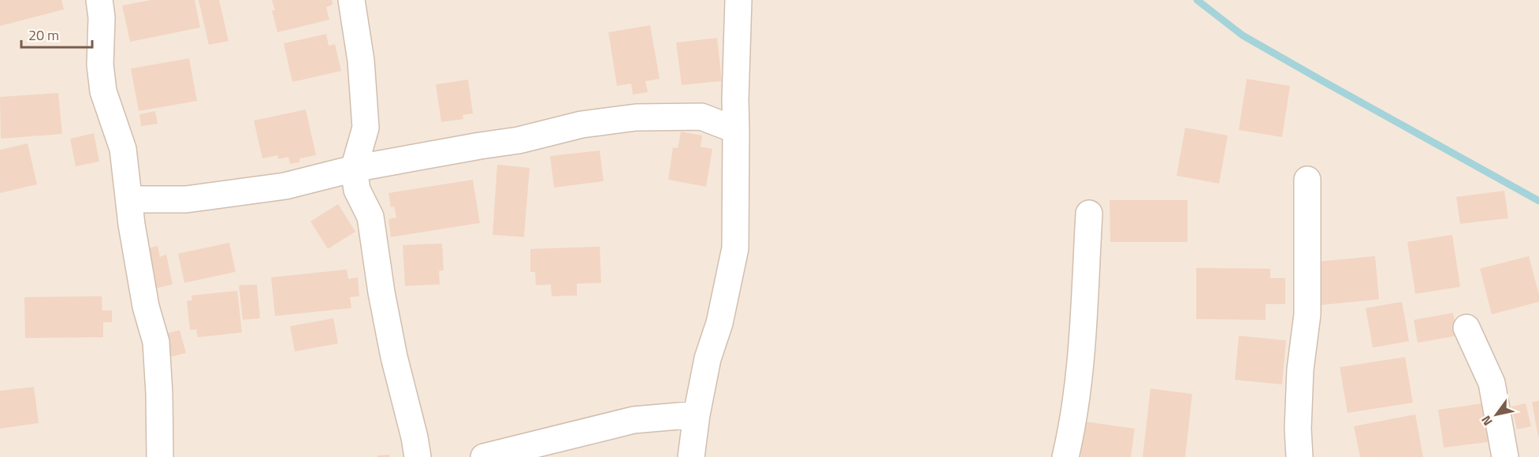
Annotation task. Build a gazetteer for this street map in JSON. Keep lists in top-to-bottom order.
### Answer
{
  "scale_bar": "20 m",
  "north": "bottom left"
}
